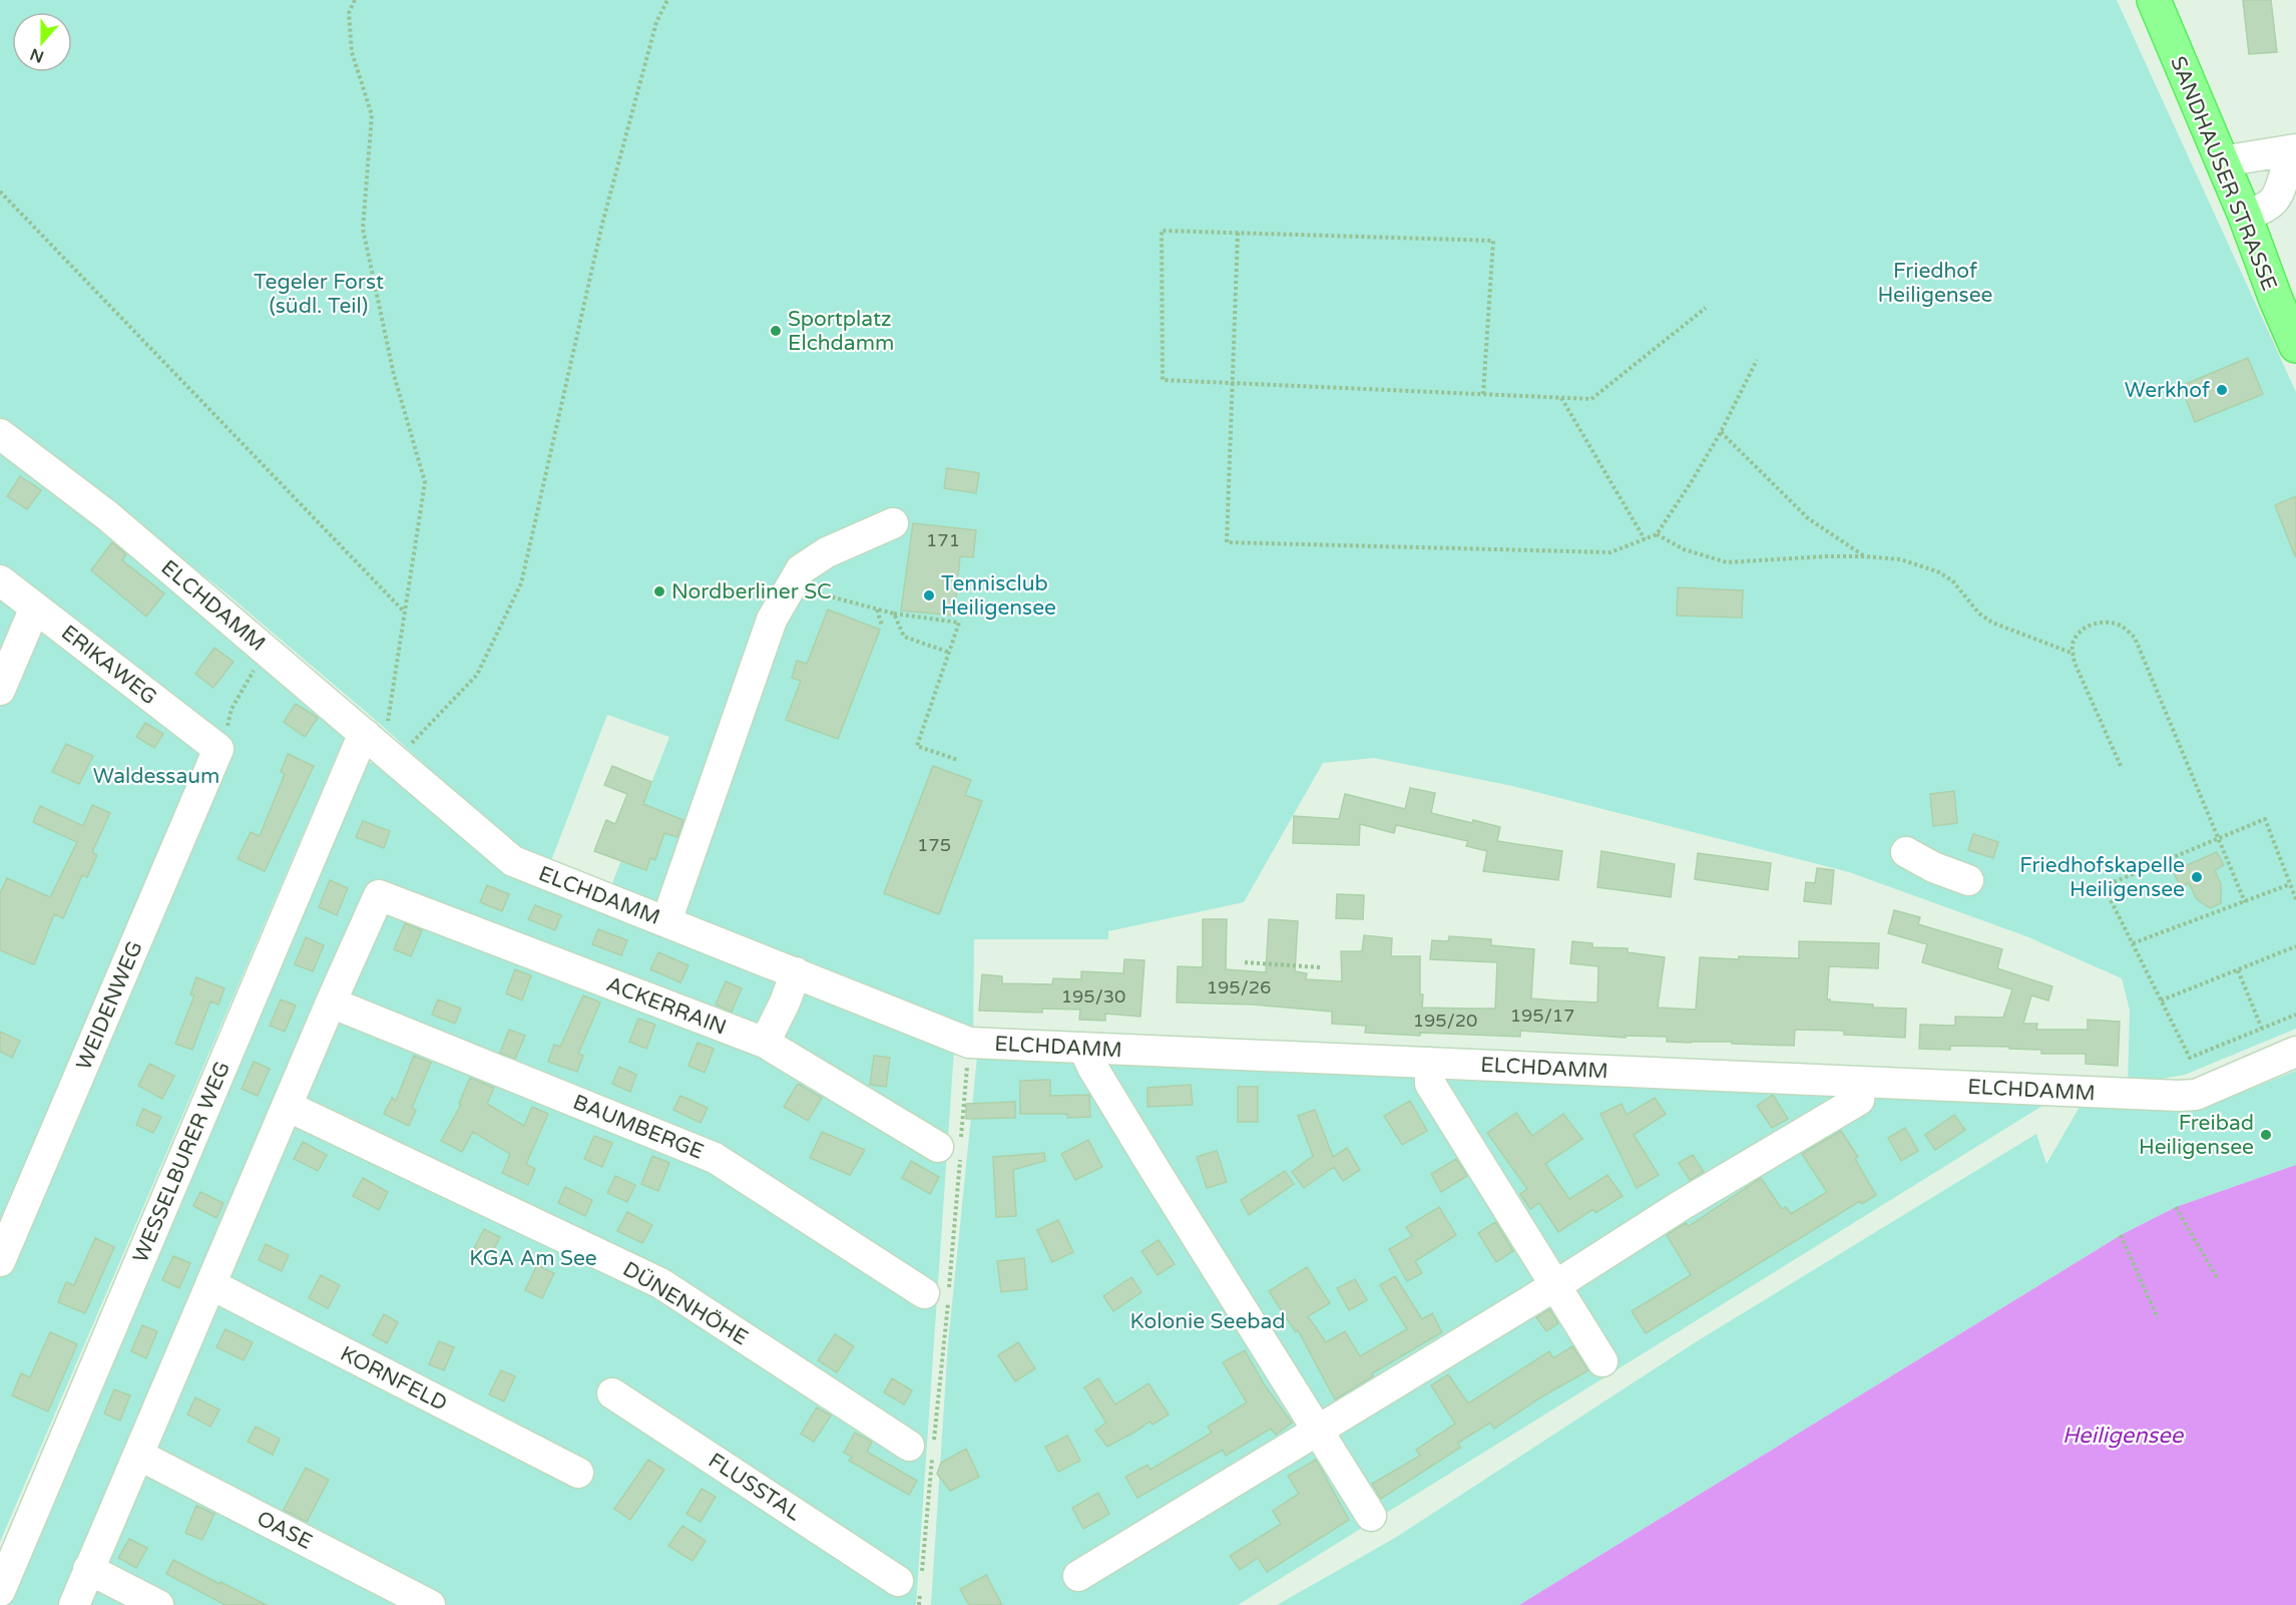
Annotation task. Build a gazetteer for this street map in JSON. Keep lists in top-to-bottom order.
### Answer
{
  "streets": {
    "main road": ["SANDHAUSER STRASSE"],
    "street": [
      "ELCHDAMM",
      "ERIKAWEG",
      "WEIDENWEG",
      "ACKERRAIN",
      "BAUMBERGE",
      "WESSELBURER WEG",
      "DÜNENHÖHE",
      "KORNFELD",
      "FLUSSTAL",
      "OASE"
    ]
  },
  "crossings": [
    ["ELCHDAMM", "WESSELBURER WEG"],
    ["ERIKAWEG", "WEIDENWEG"],
    ["ACKERRAIN", "BAUMBERGE"]
  ],
  "water": ["Heiligensee"],
  "parks": [
    "Friedhof Heiligensee",
    "Tegeler Forst (südl. Teil)",
    "Waldessaum",
    "KGA Am See",
    "Kolonie Seebad"
  ],
  "places": [
    "Sportplatz Elchdamm",
    "Werkhof",
    "Nordberliner SC",
    "Tennisclub Heiligensee",
    "Friedhofskapelle Heiligensee",
    "Freibad Heiligensee"
  ],
  "house_numbers": [
    "171",
    "175",
    "195/26",
    "195/30",
    "195/17",
    "195/20"
  ],
  "north": "bottom"
}
